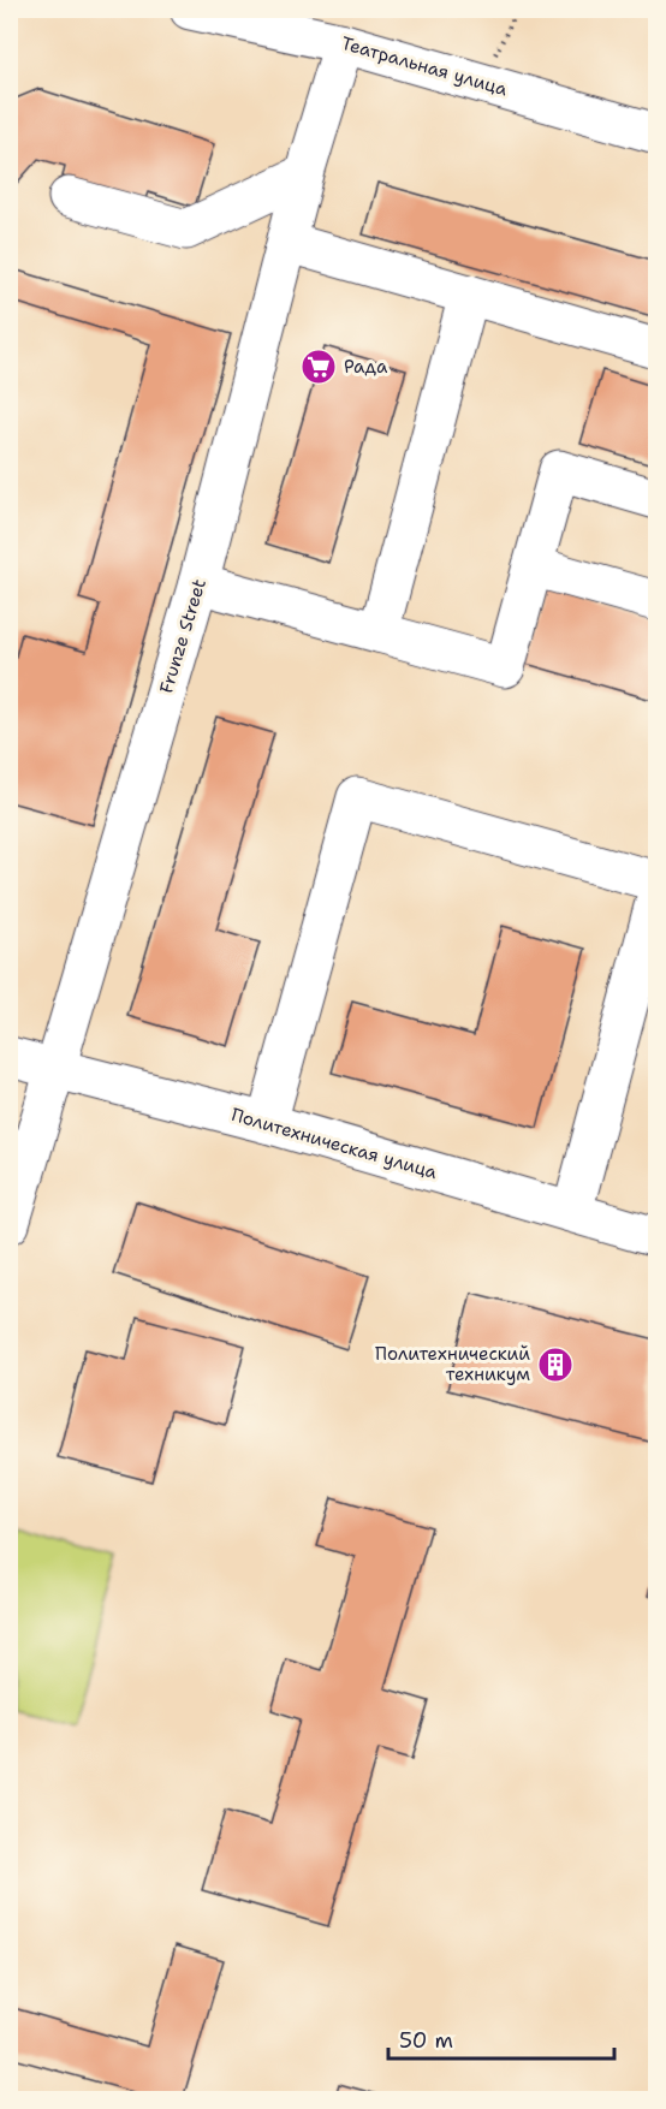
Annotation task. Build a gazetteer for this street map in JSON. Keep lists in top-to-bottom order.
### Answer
{
  "streets": {
    "street": ["Театральная улица", "Frunze Street", "Политехническая улица"]
  },
  "crossings": [
    ["Театральная улица", "Frunze Street"],
    ["Frunze Street", "Политехническая улица"]
  ],
  "places": {
    "supermarket": ["Рада"],
    "building": ["Политехнический техникум"]
  },
  "scale_bar": "50 m"
}
